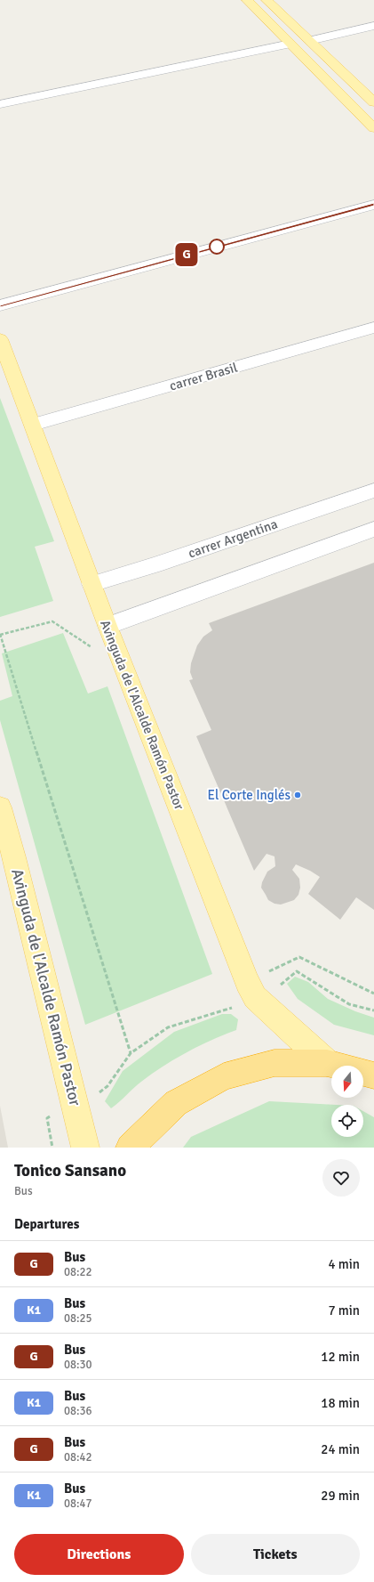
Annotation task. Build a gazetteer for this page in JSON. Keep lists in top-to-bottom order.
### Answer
{
  "streets": {
    "main road": ["Avinguda de l'Alcalde Ramón Pastor"],
    "street": ["carrer Brasil", "carrer Argentina"]
  },
  "crossings": [
    ["carrer Brasil", "Avinguda de l'Alcalde Ramón Pastor"],
    ["carrer Argentina", "Avinguda de l'Alcalde Ramón Pastor"]
  ],
  "places": ["El Corte Inglés"],
  "lines": ["bus line G"],
  "north": "bottom",
  "page": {
    "on_map": "G",
    "heading": [
      ["Tonico Sansano", "Bus"],
      "Departures"
    ],
    "list": [
      {
        "mark": "G",
        "name": "Bus",
        "note": "08:22",
        "value": "4 min"
      },
      {
        "mark": "K1",
        "name": "Bus",
        "note": "08:25",
        "value": "7 min"
      },
      {
        "mark": "G",
        "name": "Bus",
        "note": "08:30",
        "value": "12 min"
      },
      {
        "mark": "K1",
        "name": "Bus",
        "note": "08:36",
        "value": "18 min"
      },
      {
        "mark": "G",
        "name": "Bus",
        "note": "08:42",
        "value": "24 min"
      },
      {
        "mark": "K1",
        "name": "Bus",
        "note": "08:47",
        "value": "29 min"
      }
    ],
    "buttons": ["Directions", "Tickets"]
  }
}
